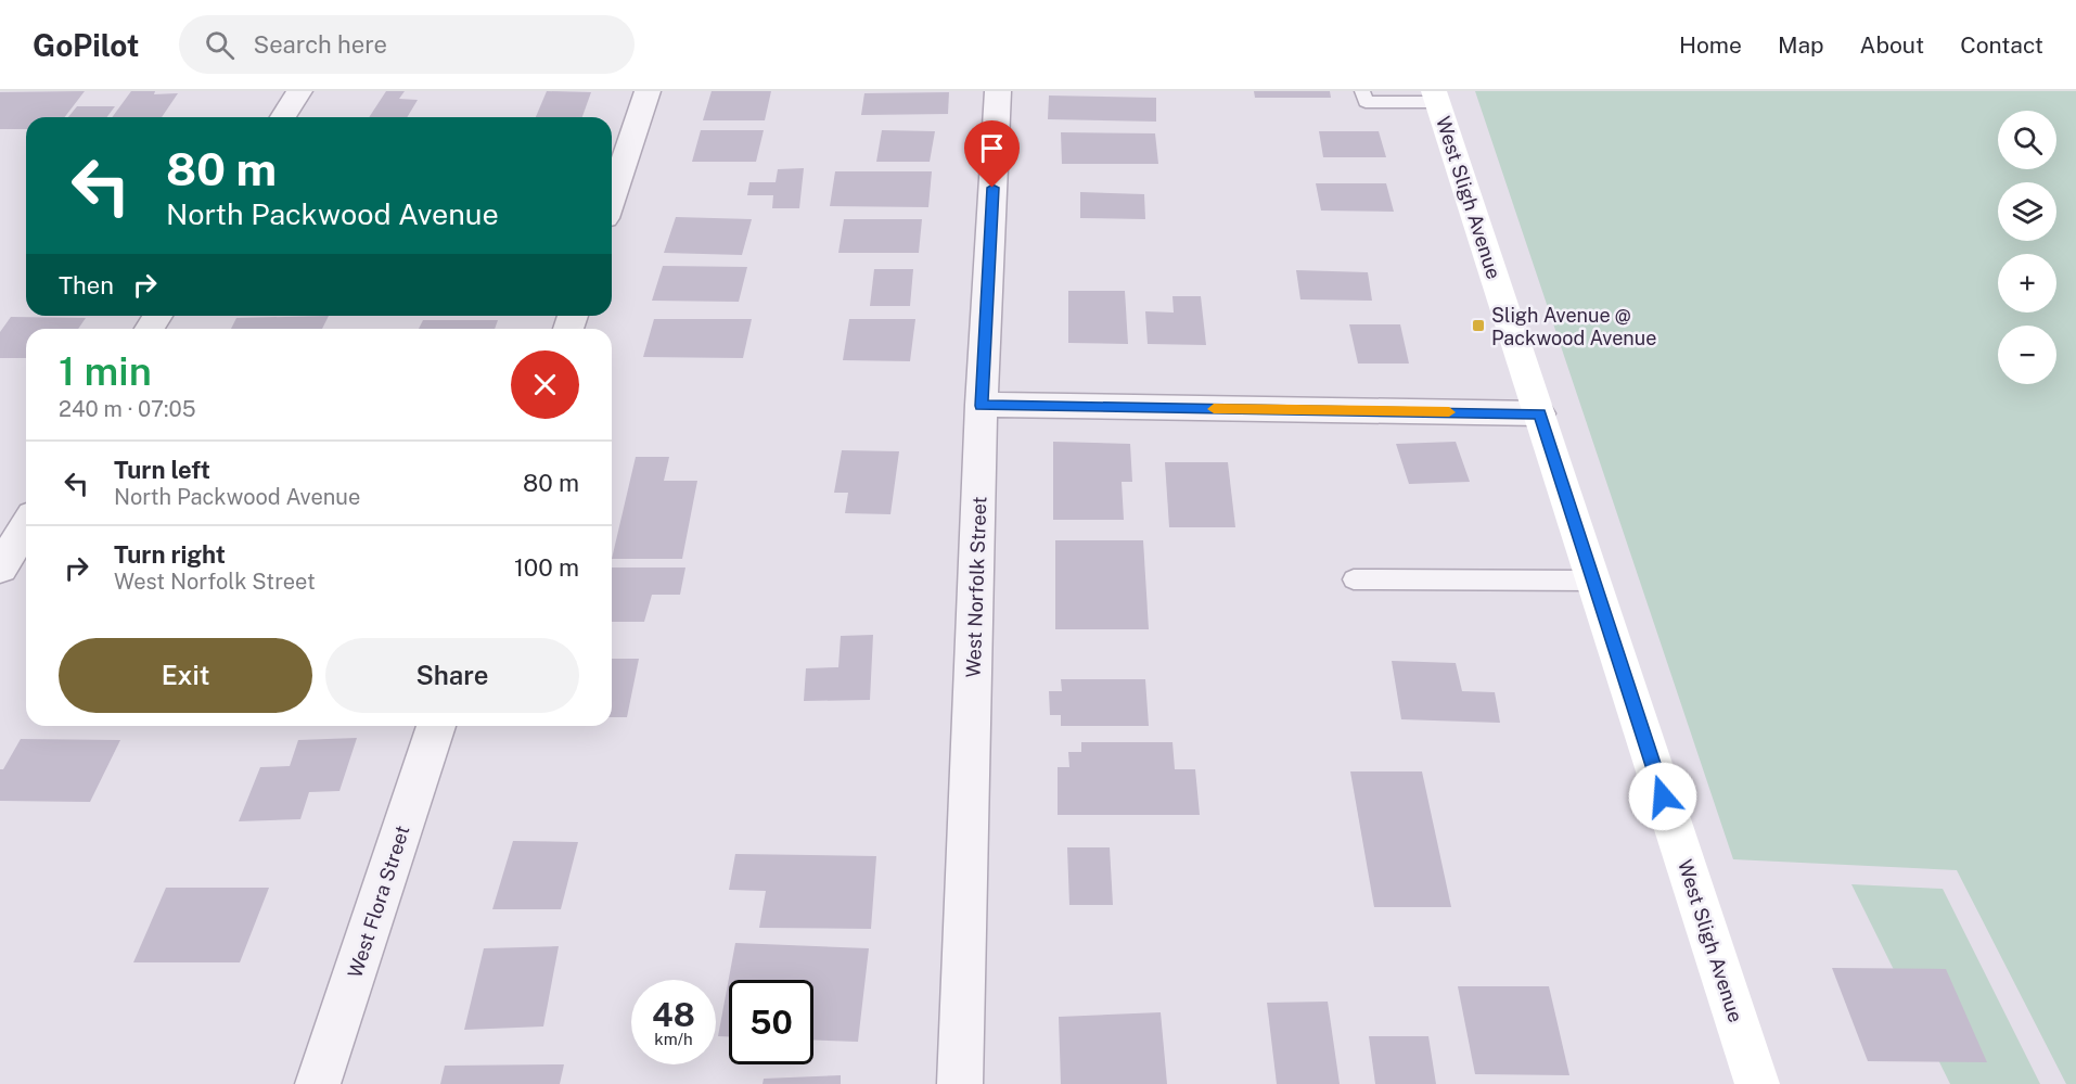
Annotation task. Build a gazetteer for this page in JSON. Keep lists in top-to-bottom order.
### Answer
{
  "streets": {
    "main road": ["West Sligh Avenue"],
    "street": ["West Norfolk Street", "West Flora Street"]
  },
  "places": {
    "transit": ["Sligh Avenue @ Packwood Avenue"]
  },
  "page": {
    "header": "GoPilot",
    "search": "Search here",
    "nav": [
      "Home",
      "Map",
      "About",
      "Contact"
    ],
    "map_buttons": ["+", "−"],
    "turn": ["80 m", "North Packwood Avenue"],
    "then": "Then",
    "heading": ["1 min", "240 m · 07:05"],
    "list": [
      {
        "name": "Turn left",
        "note": "North Packwood Avenue",
        "value": "80 m"
      },
      {
        "name": "Turn right",
        "note": "West Norfolk Street",
        "value": "100 m"
      }
    ],
    "buttons": ["Exit", "Share"],
    "speed": "48 km/h",
    "limit": "50"
  }
}
